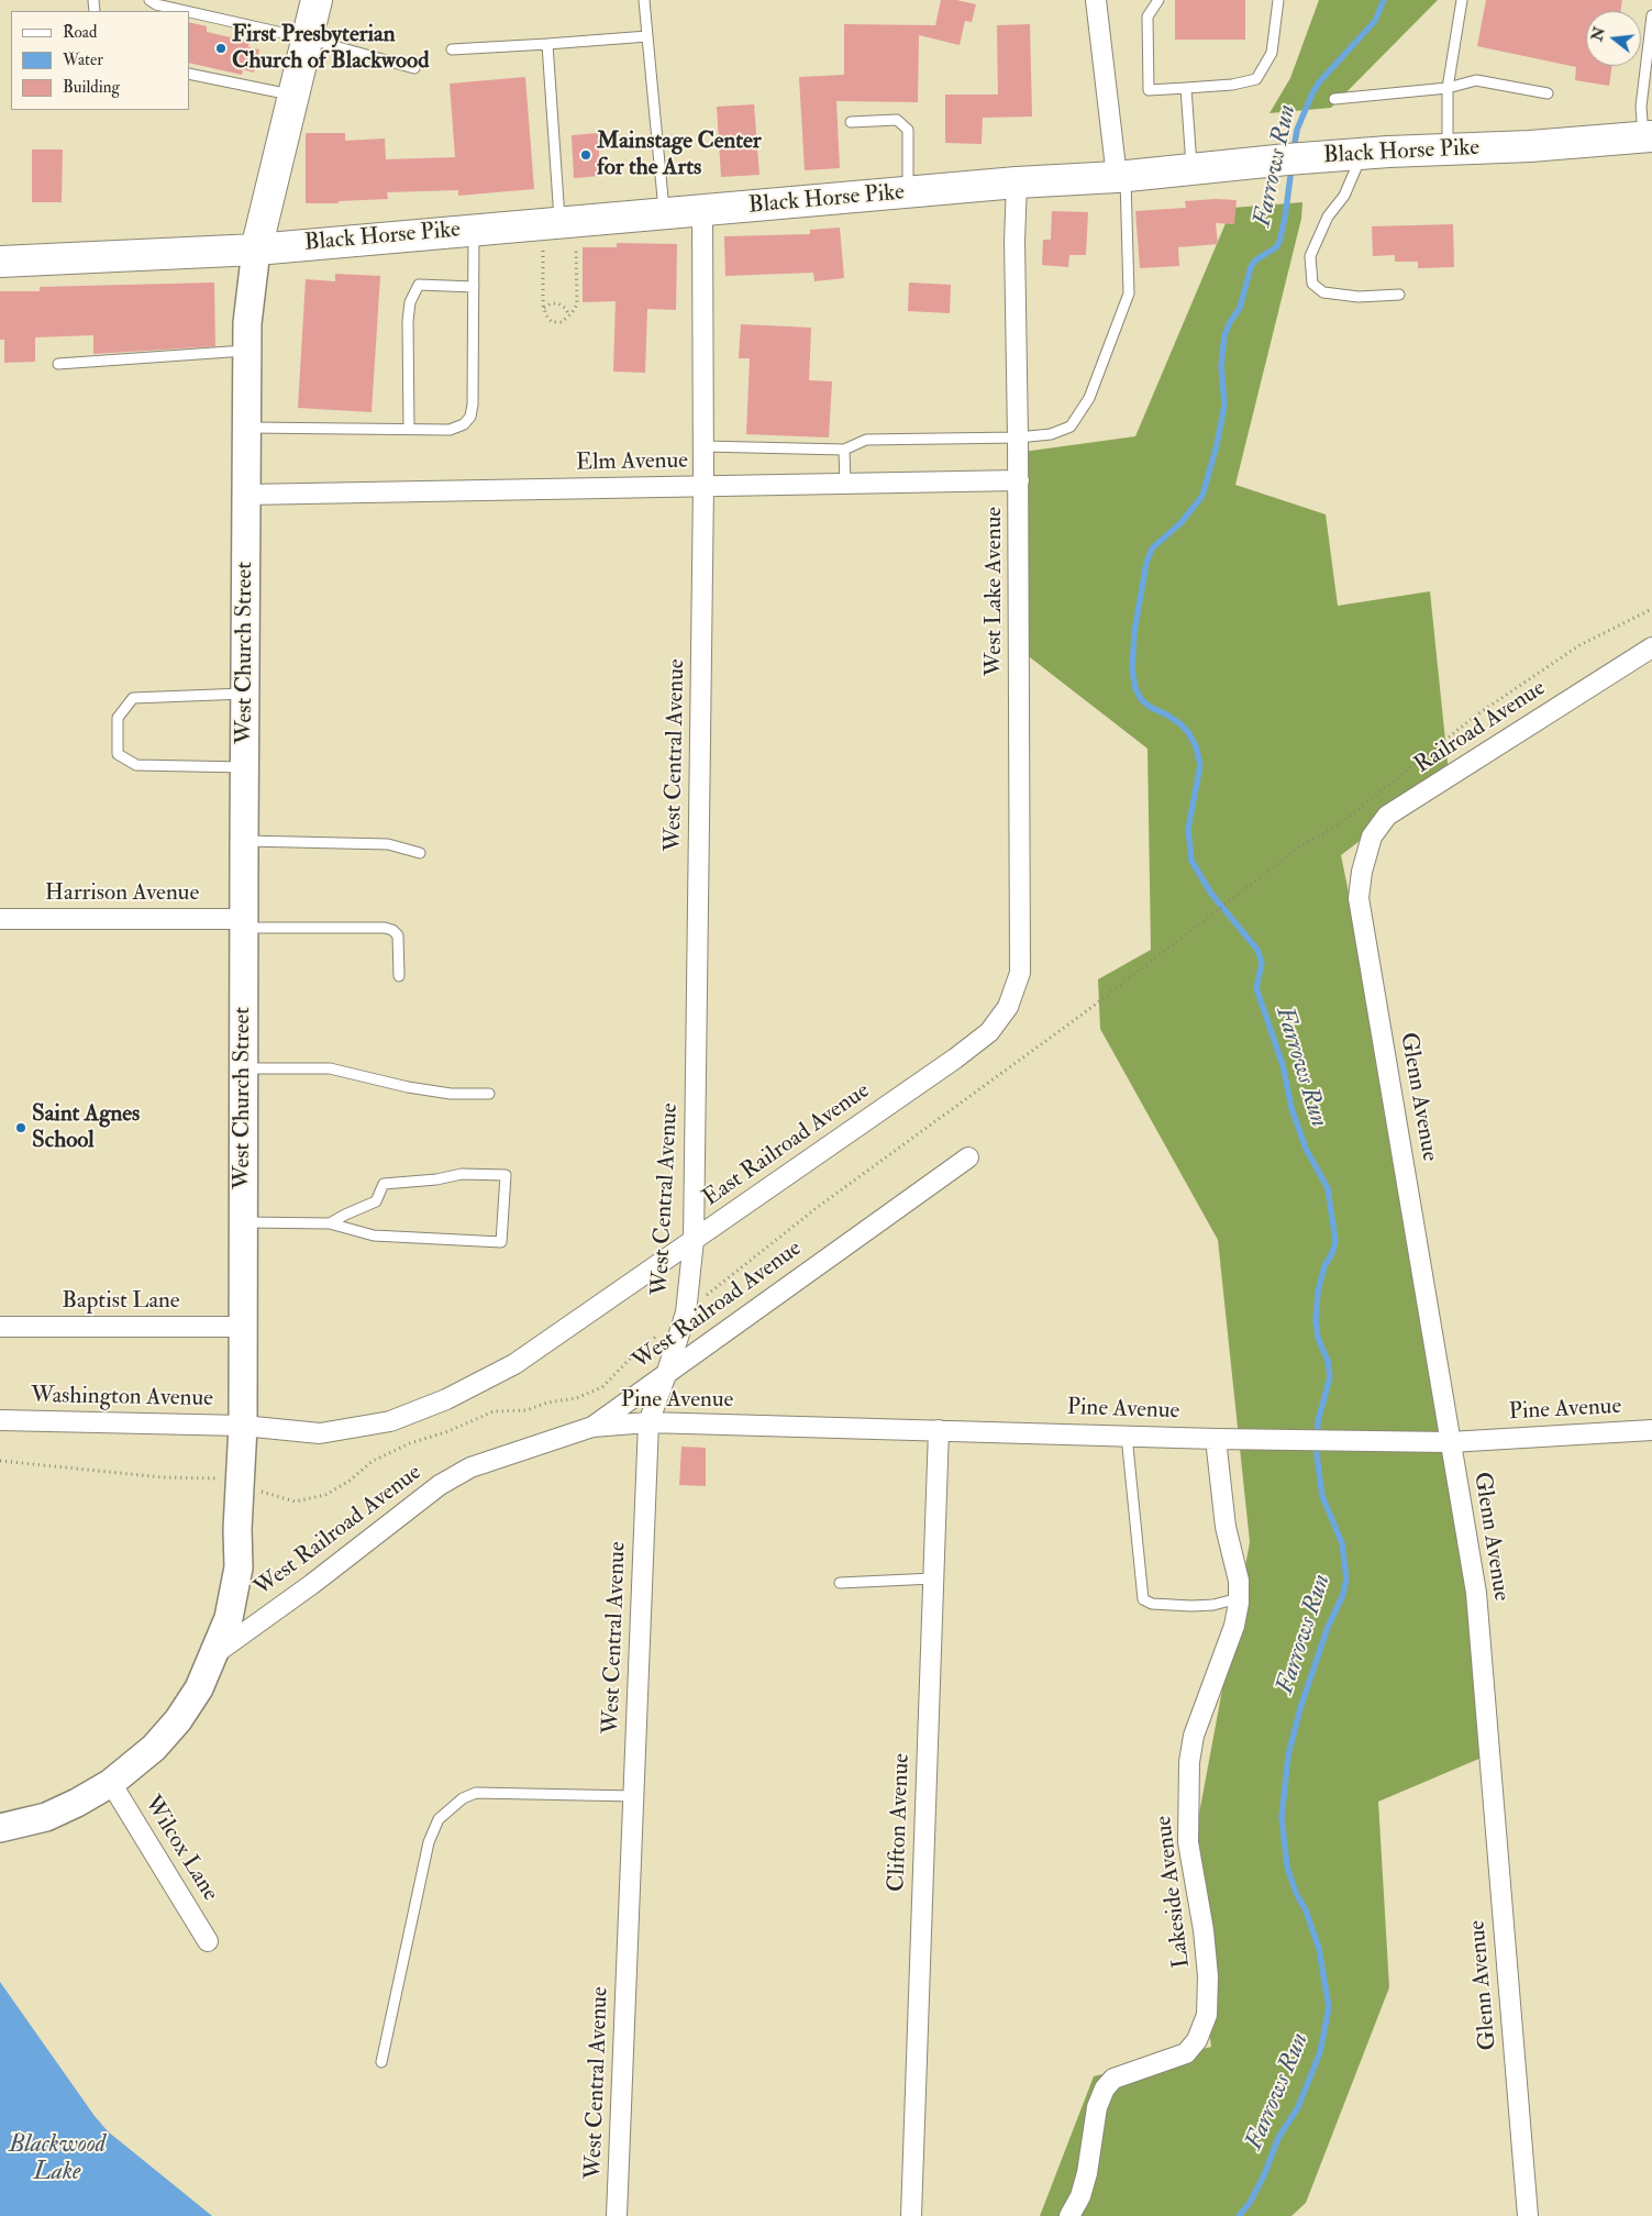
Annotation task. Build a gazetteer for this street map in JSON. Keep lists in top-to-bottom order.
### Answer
{
  "streets": {
    "main road": ["Black Horse Pike", "West Church Street"],
    "street": [
      "Elm Avenue",
      "West Lake Avenue",
      "Railroad Avenue",
      "West Central Avenue",
      "Harrison Avenue",
      "Glenn Avenue",
      "East Railroad Avenue",
      "Baptist Lane",
      "West Railroad Avenue",
      "Washington Avenue",
      "Pine Avenue",
      "Clifton Avenue",
      "Wilcox Lane",
      "Lakeside Avenue"
    ]
  },
  "crossings": [
    ["Black Horse Pike", "West Lake Avenue"],
    ["Black Horse Pike", "West Church Street"],
    ["Black Horse Pike", "West Central Avenue"],
    ["Elm Avenue", "West Lake Avenue"],
    ["Elm Avenue", "West Church Street"],
    ["Elm Avenue", "West Central Avenue"],
    ["West Lake Avenue", "East Railroad Avenue"],
    ["West Church Street", "Harrison Avenue"],
    ["West Church Street", "East Railroad Avenue"],
    ["West Church Street", "Baptist Lane"],
    ["West Church Street", "West Railroad Avenue"],
    ["West Church Street", "Washington Avenue"],
    ["West Church Street", "Wilcox Lane"],
    ["Railroad Avenue", "Glenn Avenue"],
    ["West Central Avenue", "East Railroad Avenue"],
    ["West Central Avenue", "West Railroad Avenue"],
    ["West Central Avenue", "Pine Avenue"],
    ["Glenn Avenue", "Pine Avenue"],
    ["East Railroad Avenue", "Washington Avenue"],
    ["West Railroad Avenue", "Pine Avenue"],
    ["Pine Avenue", "Clifton Avenue"],
    ["Pine Avenue", "Lakeside Avenue"]
  ],
  "water": ["Farrows Run", "Blackwood Lake"],
  "places": ["First Presbyterian Church of Blackwood", "Mainstage Center for the Arts", "Saint Agnes School"],
  "legend": ["Road", "Water", "Building"],
  "north": "left"
}
